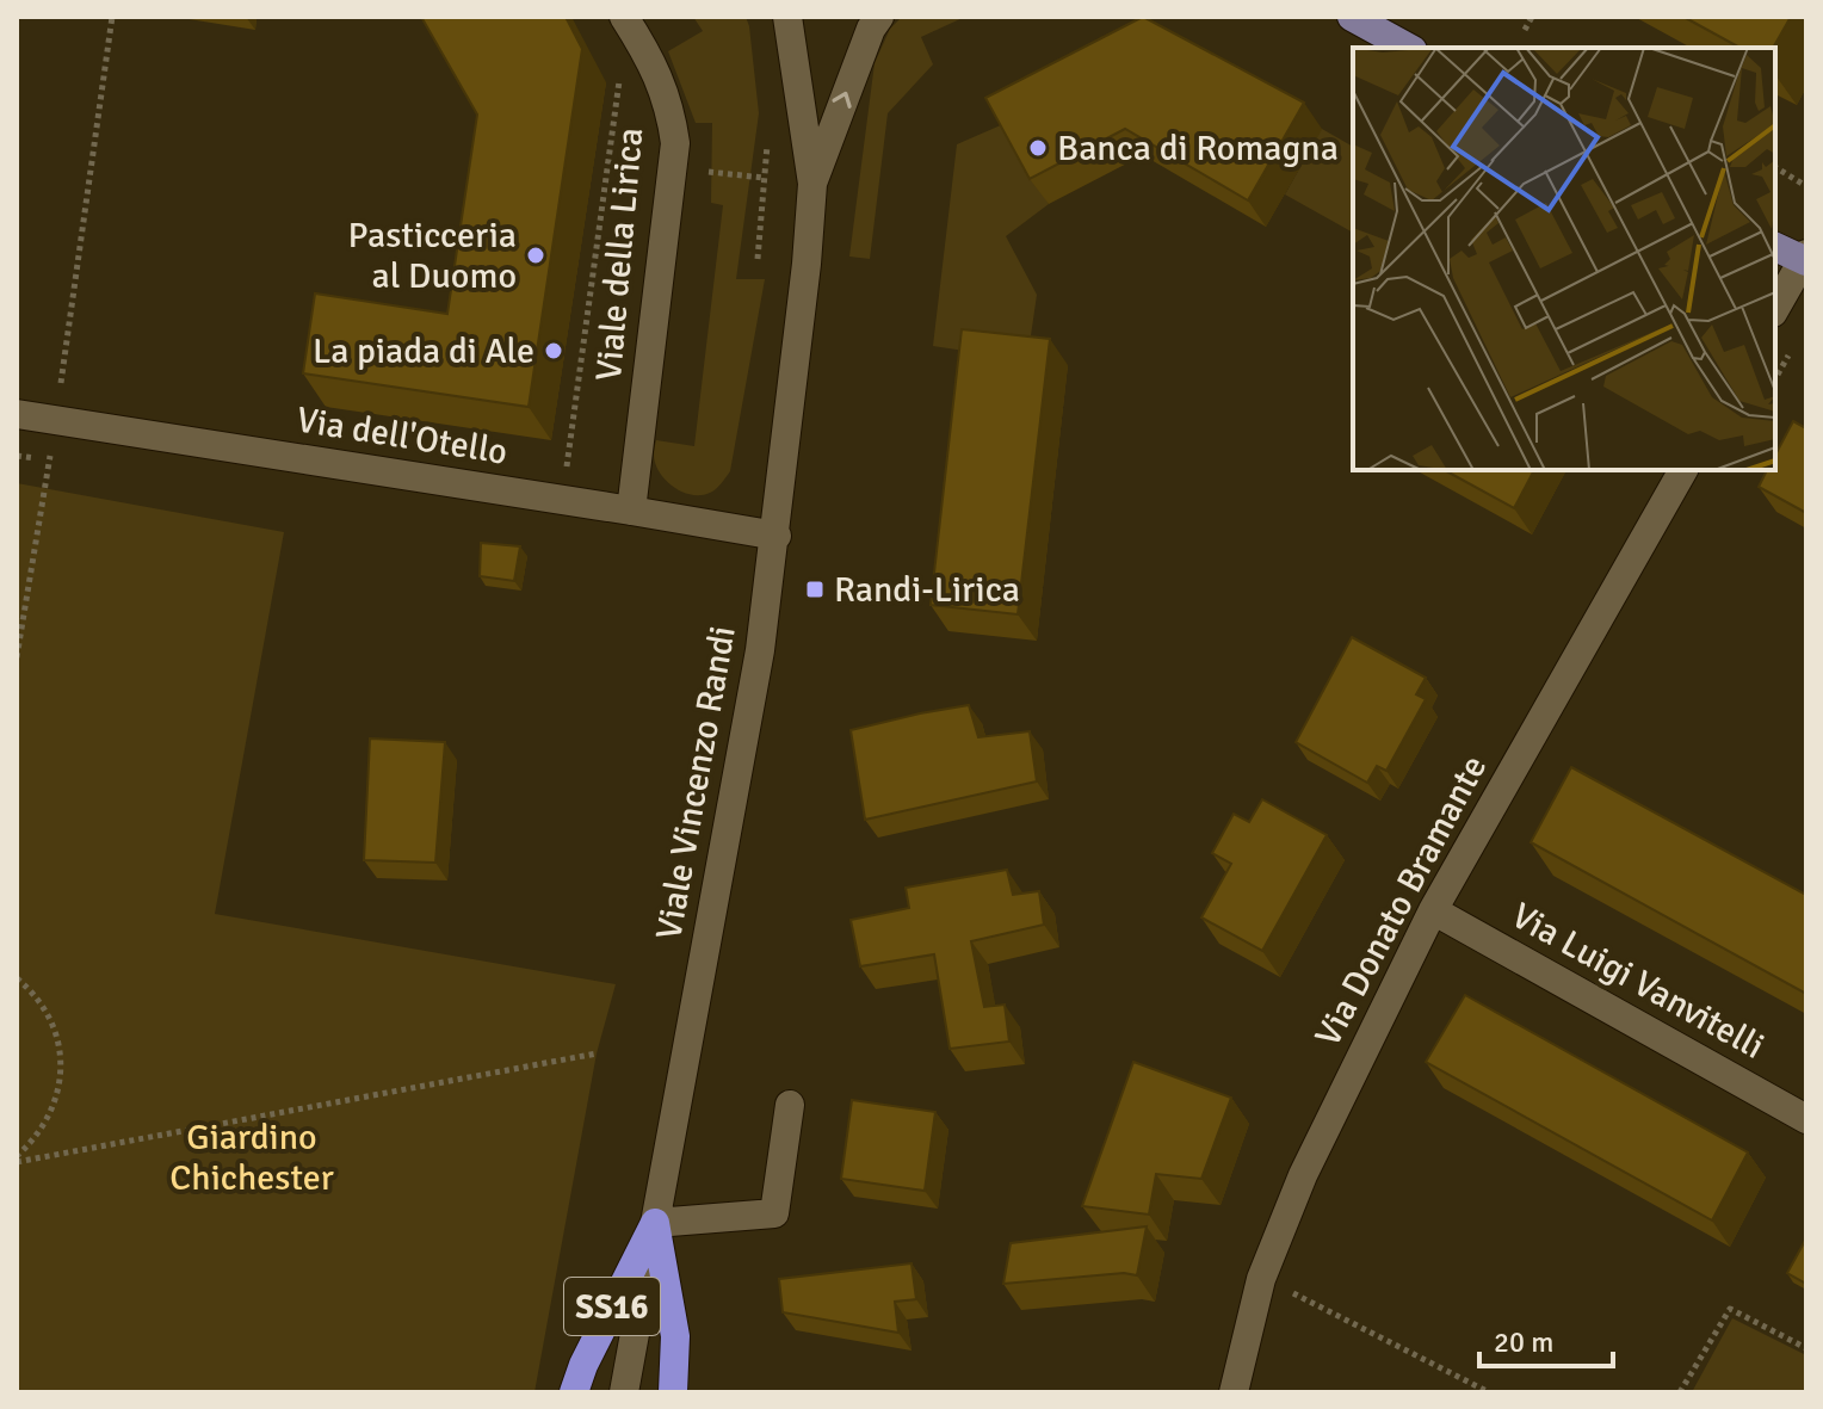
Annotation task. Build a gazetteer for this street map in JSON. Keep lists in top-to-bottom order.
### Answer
{
  "streets": {
    "highway": ["SS16"],
    "street": [
      "Viale della Lirica",
      "Via dell'Otello",
      "Viale Vincenzo Randi",
      "Via Donato Bramante",
      "Via Luigi Vanvitelli"
    ]
  },
  "crossings": [
    ["Viale della Lirica", "Via dell'Otello"],
    ["Via dell'Otello", "Viale Vincenzo Randi"],
    ["Viale Vincenzo Randi", "SS16"],
    ["Via Donato Bramante", "Via Luigi Vanvitelli"]
  ],
  "parks": ["Giardino Chichester"],
  "places": {
    "other": ["Banca di Romagna", "Pasticceria al Duomo", "La piada di Ale"],
    "transit": ["Randi-Lirica"]
  },
  "scale_bar": "20 m"
}
